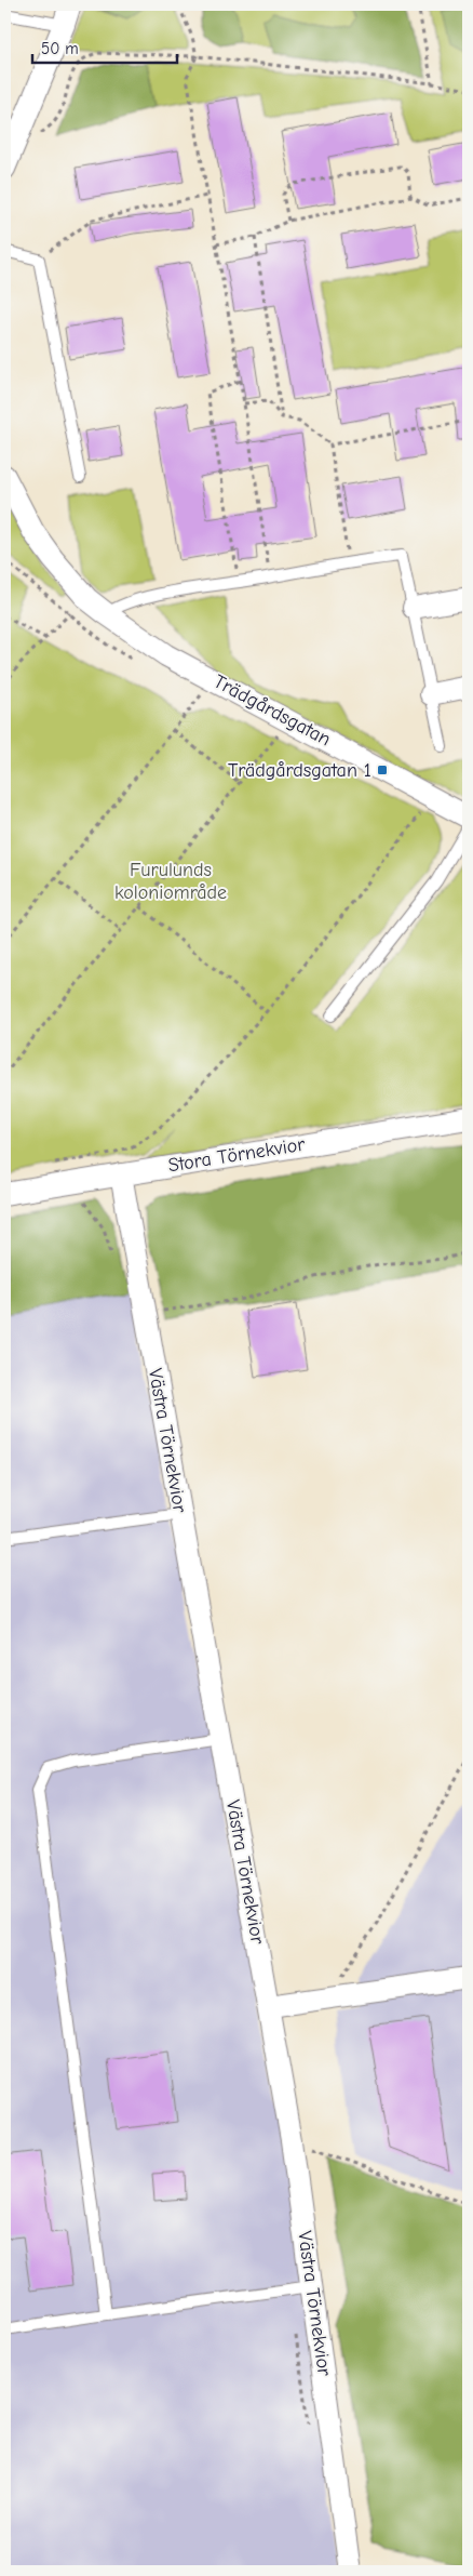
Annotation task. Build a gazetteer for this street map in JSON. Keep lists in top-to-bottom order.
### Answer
{
  "streets": {
    "street": ["Trädgårdsgatan", "Stora Törnekvior", "Västra Törnekvior"]
  },
  "crossings": [
    ["Stora Törnekvior", "Västra Törnekvior"]
  ],
  "parks": ["Furulunds koloniområde"],
  "places": {
    "transit": ["Trädgårdsgatan 1"]
  },
  "scale_bar": "50 m"
}
